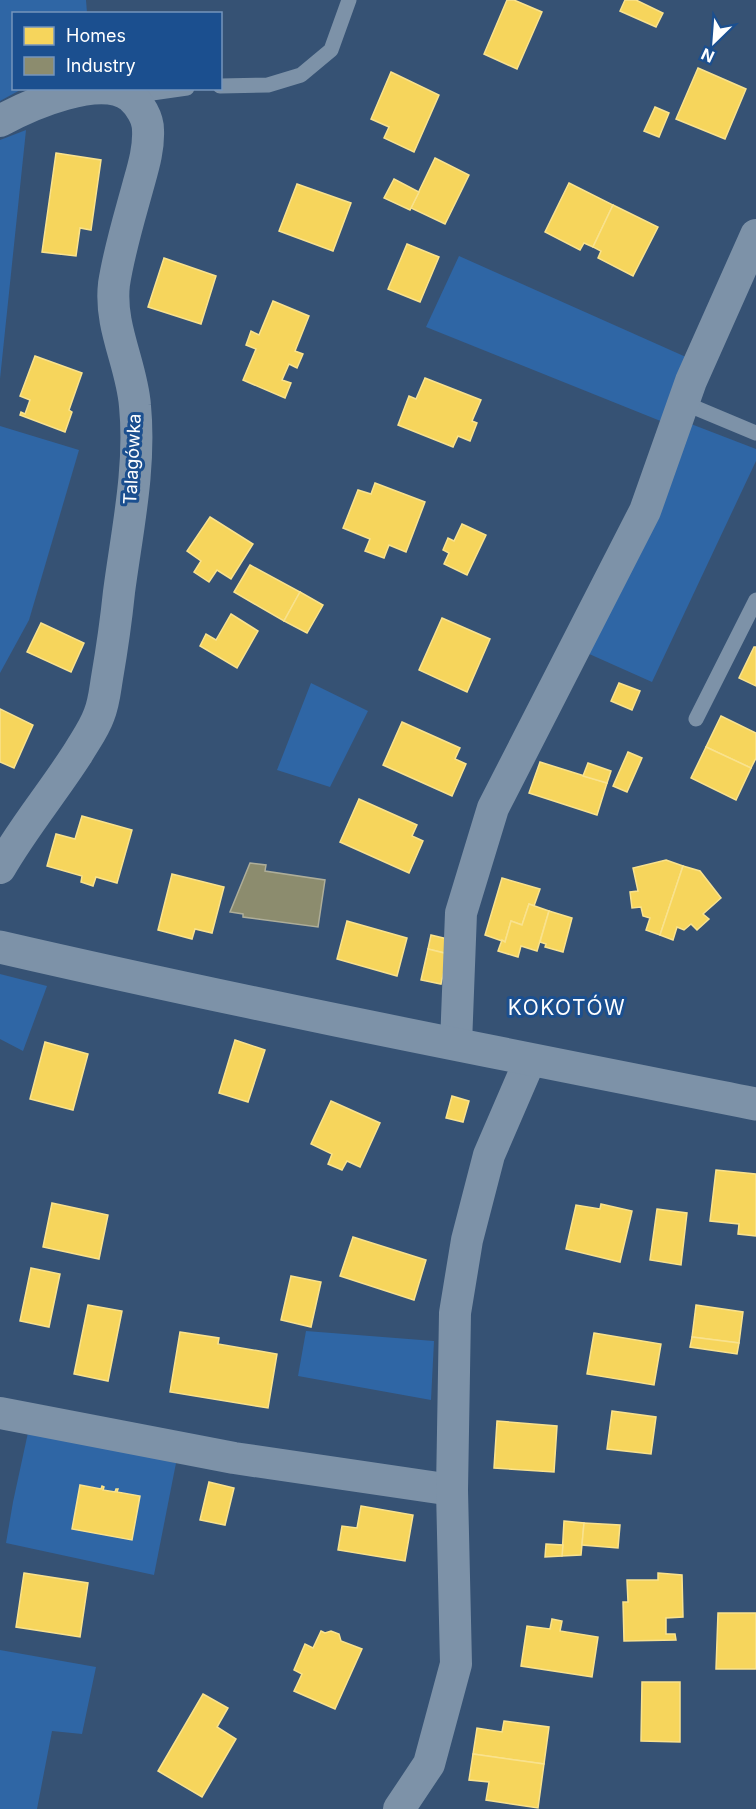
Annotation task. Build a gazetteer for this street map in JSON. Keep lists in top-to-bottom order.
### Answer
{
  "streets": {
    "street": ["Talagówka"]
  },
  "districts": ["KOKOTÓW"],
  "legend": ["Homes", "Industry"],
  "north": "bottom left"
}
